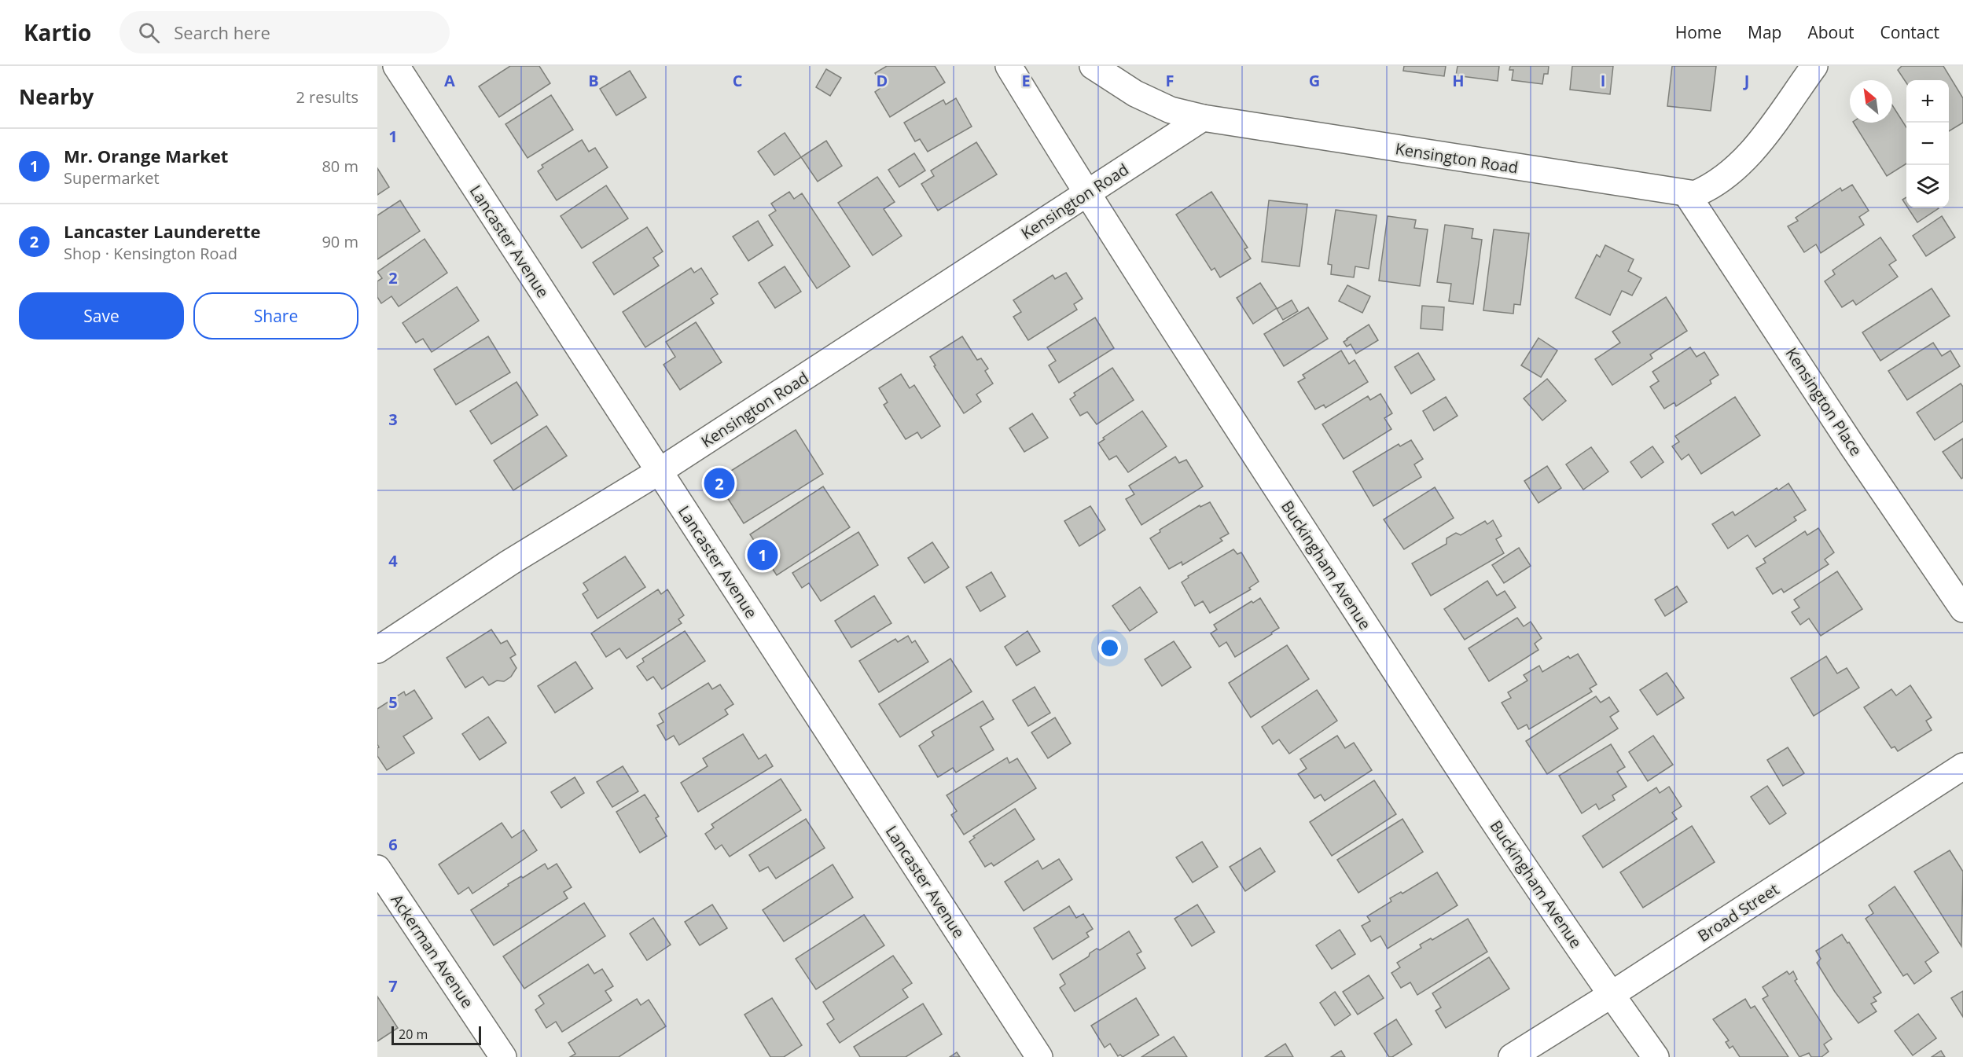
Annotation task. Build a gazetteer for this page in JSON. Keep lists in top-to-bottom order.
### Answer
{
  "streets": {
    "street": [
      "Kensington Road",
      "Lancaster Avenue",
      "Kensington Place",
      "Buckingham Avenue",
      "Broad Street",
      "Ackerman Avenue"
    ]
  },
  "crossings": [
    ["Kensington Road", "Lancaster Avenue"],
    ["Kensington Road", "Kensington Place"],
    ["Kensington Road", "Buckingham Avenue"],
    ["Buckingham Avenue", "Broad Street"]
  ],
  "scale_bar": "20 m",
  "north": "top left",
  "page": {
    "header": "Kartio",
    "search": "Search here",
    "nav": [
      "Home",
      "Map",
      "About",
      "Contact"
    ],
    "heading": ["Nearby", "2 results"],
    "map_buttons": ["+", "−"],
    "list": [
      {
        "mark": "1",
        "name": "Mr. Orange Market",
        "note": "Supermarket",
        "value": "80 m"
      },
      {
        "mark": "2",
        "name": "Lancaster Launderette",
        "note": "Shop · Kensington Road",
        "value": "90 m"
      }
    ],
    "buttons": ["Save", "Share"],
    "pins": ["2", "1"],
    "scale": "20 m"
  },
  "grid": {
    "columns": [
      "A",
      "B",
      "C",
      "D",
      "E",
      "F",
      "G",
      "H",
      "I",
      "J"
    ],
    "rows": [
      "1",
      "2",
      "3",
      "4",
      "5",
      "6",
      "7"
    ]
  }
}
